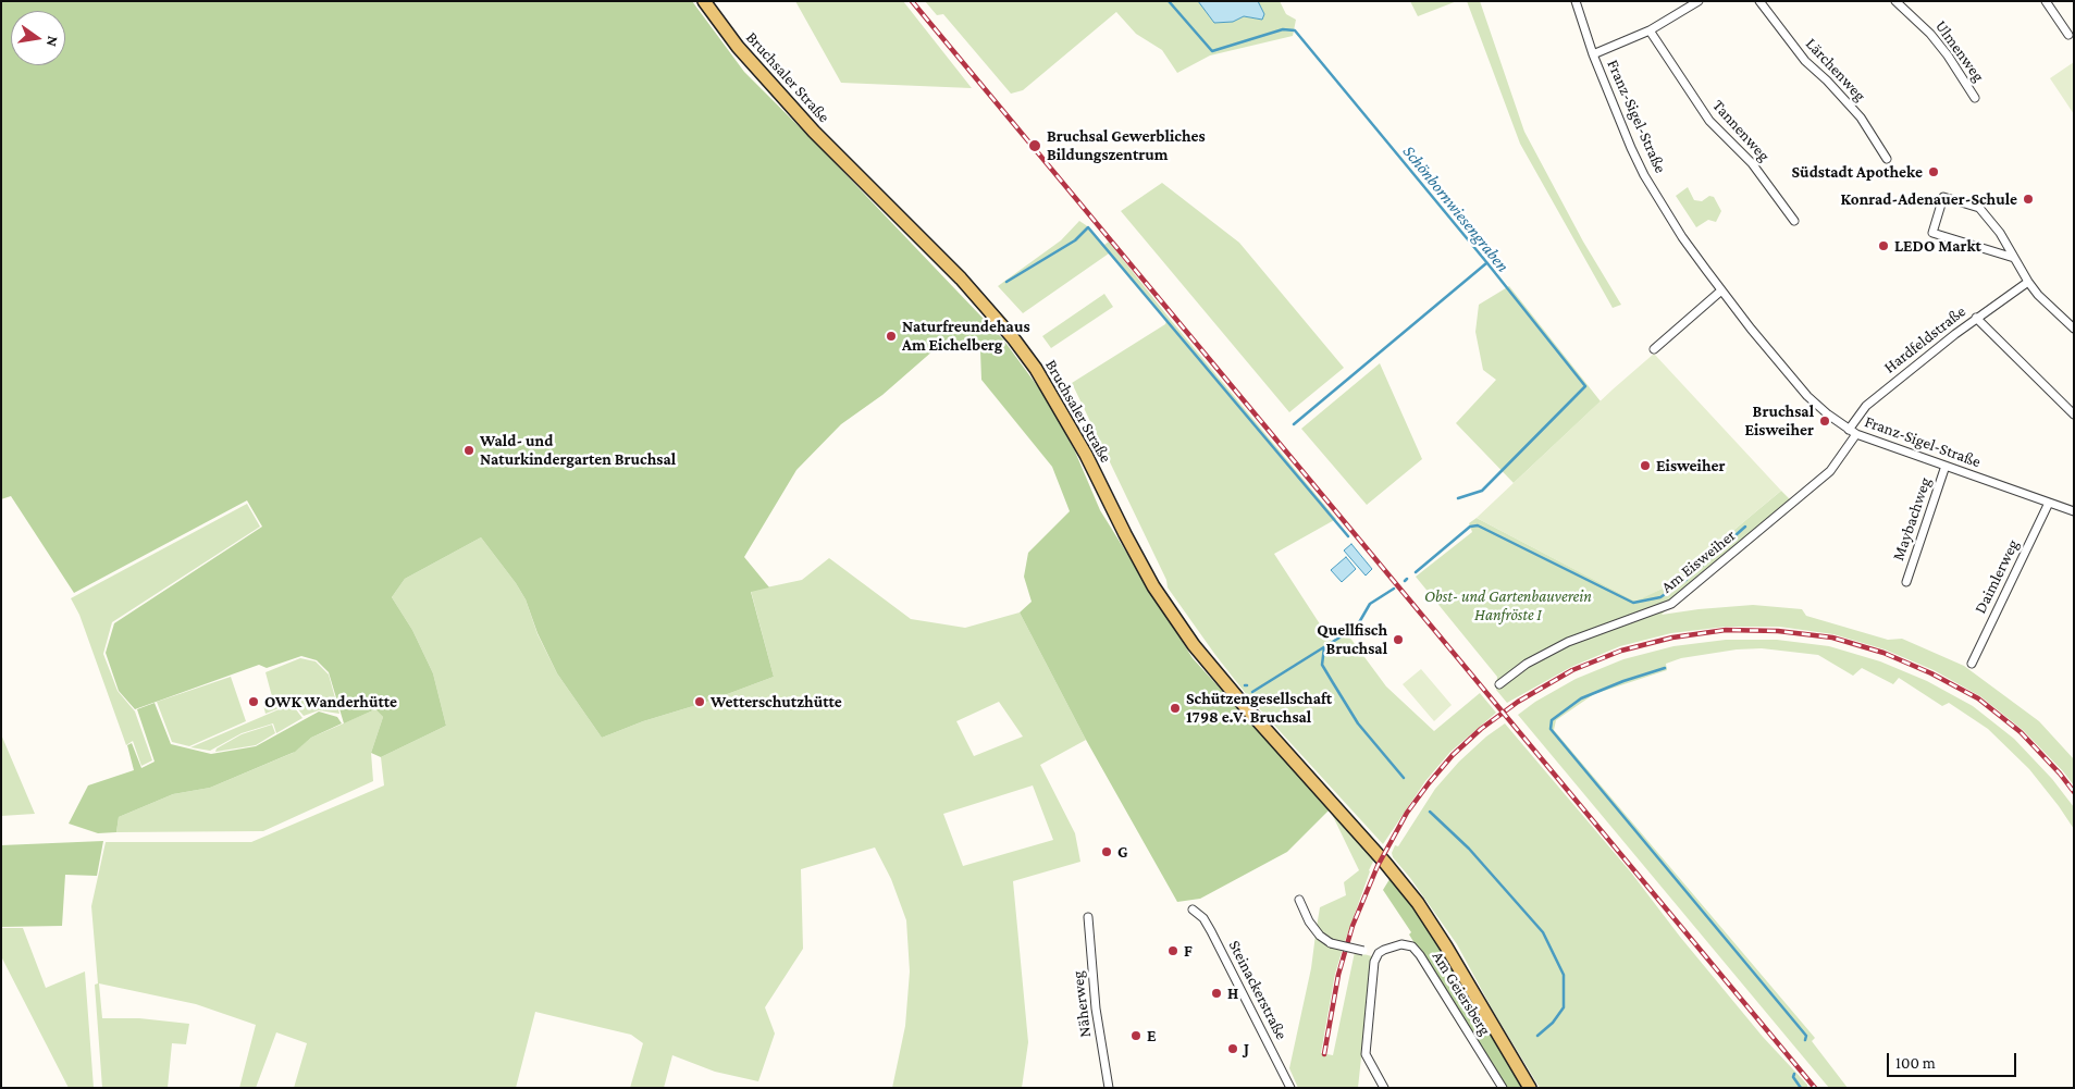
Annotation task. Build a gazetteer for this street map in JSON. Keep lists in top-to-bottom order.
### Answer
{
  "streets": {
    "main road": ["Bruchsaler Straße"],
    "street": [
      "Ulmenweg",
      "Lärchenweg",
      "Franz-Sigel-Straße",
      "Tannenweg",
      "Hardfeldstraße",
      "Maybachweg",
      "Am Eisweiher",
      "Daimlerweg",
      "Steinackerstraße",
      "Am Geiersberg",
      "Näherweg"
    ]
  },
  "crossings": [
    ["Franz-Sigel-Straße", "Hardfeldstraße"],
    ["Franz-Sigel-Straße", "Maybachweg"],
    ["Franz-Sigel-Straße", "Am Eisweiher"],
    ["Franz-Sigel-Straße", "Daimlerweg"]
  ],
  "water": ["Schönbornwiesengraben"],
  "parks": ["Obst- und Gartenbauverein Hanfröste I"],
  "places": [
    "Bruchsal Gewerbliches Bildungszentrum",
    "Südstadt Apotheke",
    "Konrad-Adenauer-Schule",
    "LEDO Markt",
    "Naturfreundehaus Am Eichelberg",
    "Bruchsal Eisweiher",
    "Wald- und Naturkindergarten Bruchsal",
    "Eisweiher",
    "Quellfisch Bruchsal",
    "OWK Wanderhütte",
    "Wetterschutzhütte",
    "Schützengesellschaft 1798 e.V. Bruchsal",
    "G",
    "F",
    "H",
    "E",
    "J"
  ],
  "scale_bar": "100 m",
  "north": "right"
}
